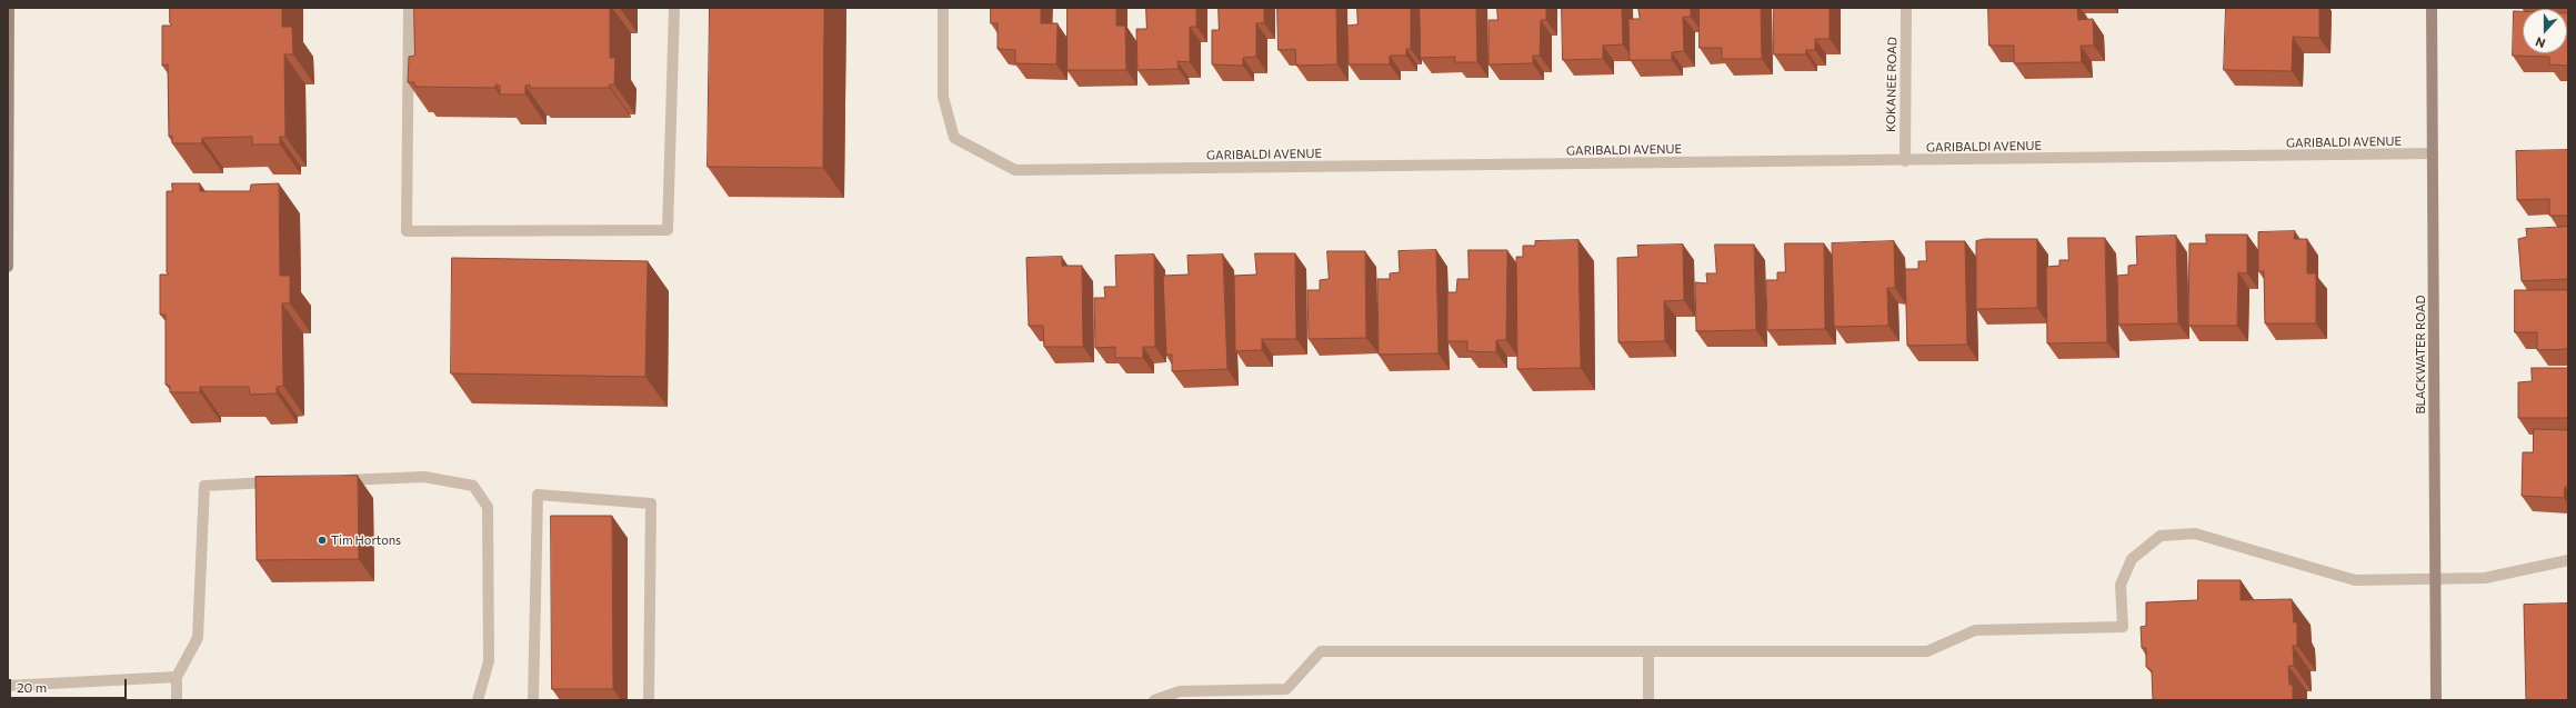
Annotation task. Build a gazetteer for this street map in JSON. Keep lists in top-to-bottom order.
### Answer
{
  "streets": {
    "street": ["KOKANEE ROAD", "GARIBALDI AVENUE", "BLACKWATER ROAD"]
  },
  "crossings": [
    ["KOKANEE ROAD", "GARIBALDI AVENUE"],
    ["GARIBALDI AVENUE", "BLACKWATER ROAD"]
  ],
  "places": ["Tim Hortons"],
  "scale_bar": "20 m",
  "north": "bottom"
}
